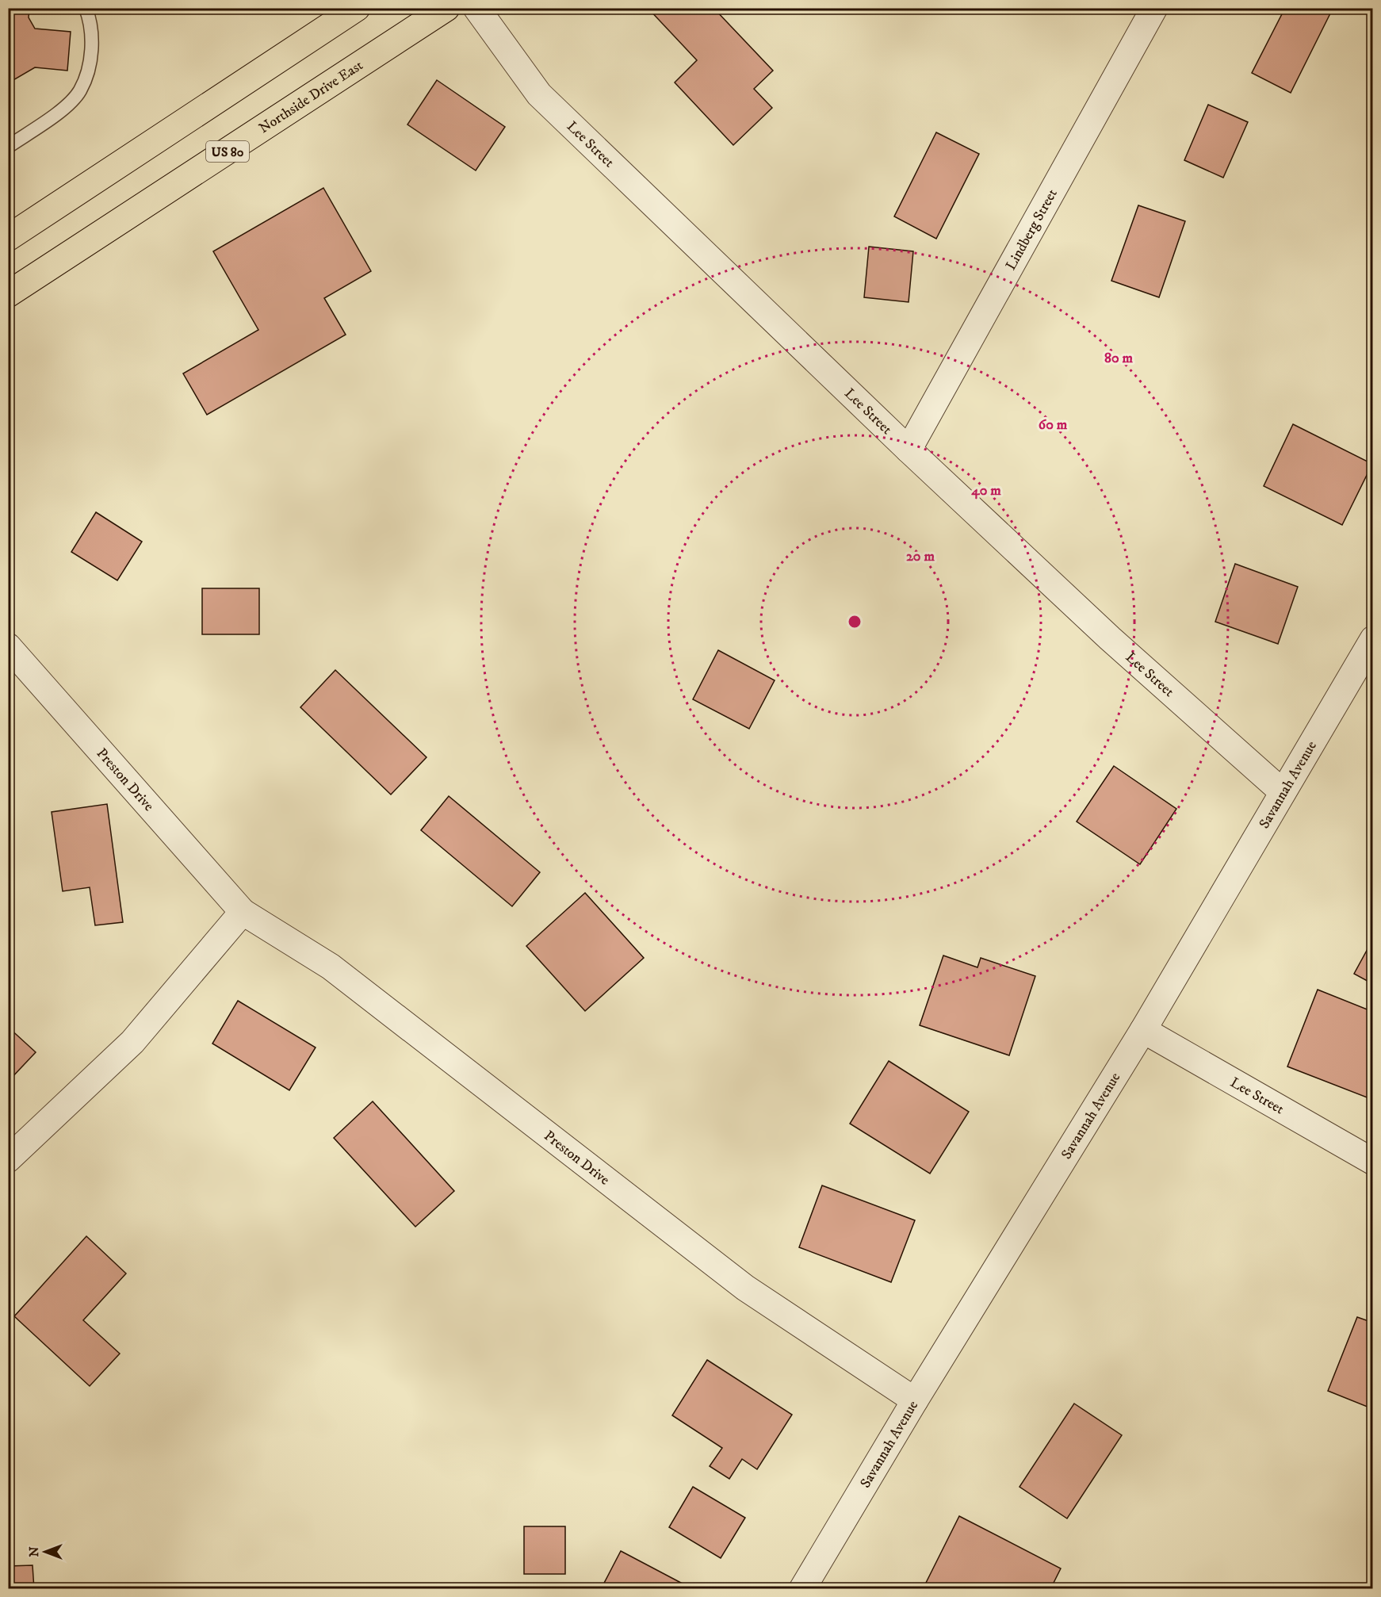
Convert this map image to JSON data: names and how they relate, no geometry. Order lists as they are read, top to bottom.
{
  "streets": {
    "main road": ["Northside Drive East", "US 80"],
    "street": [
      "Lee Street",
      "Lindberg Street",
      "Preston Drive",
      "Savannah Avenue"
    ]
  },
  "crossings": [
    ["Lee Street", "Lindberg Street"],
    ["Lee Street", "Savannah Avenue"],
    ["Preston Drive", "Savannah Avenue"]
  ],
  "north": "left",
  "rings": [
    "80 m",
    "60 m",
    "40 m",
    "20 m"
  ]
}
